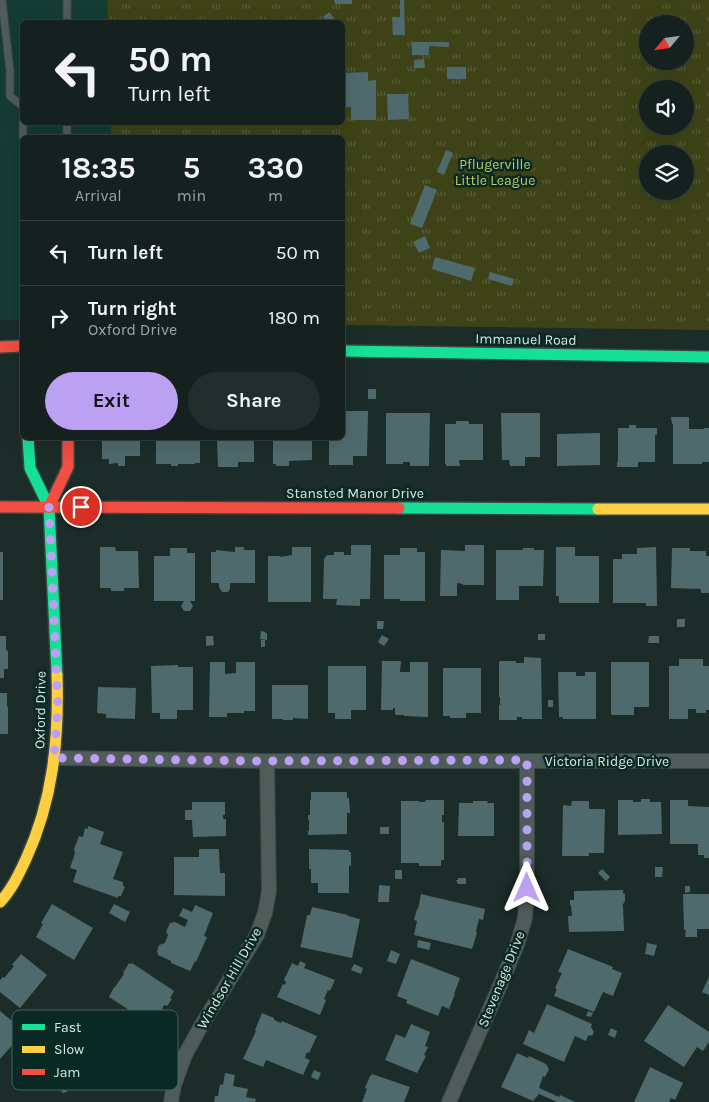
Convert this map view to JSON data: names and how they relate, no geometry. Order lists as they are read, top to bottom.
{
  "streets": {
    "street": [
      "Immanuel Road",
      "Stansted Manor Drive",
      "Oxford Drive",
      "Victoria Ridge Drive",
      "Windsor Hill Drive",
      "Stevenage Drive"
    ]
  },
  "crossings": [
    ["Stansted Manor Drive", "Oxford Drive"],
    ["Oxford Drive", "Victoria Ridge Drive"],
    ["Victoria Ridge Drive", "Windsor Hill Drive"],
    ["Victoria Ridge Drive", "Stevenage Drive"]
  ],
  "parks": ["Pflugerville Little League"],
  "legend": ["Fast", "Slow", "Jam"],
  "north": "bottom left",
  "page": {
    "turn": ["50 m", "Turn left"],
    "eta": [
      "18:35",
      "Arrival",
      "5",
      "min",
      "330",
      "m"
    ],
    "list": [
      {
        "name": "Turn left",
        "value": "50 m"
      },
      {
        "name": "Turn right",
        "note": "Oxford Drive",
        "value": "180 m"
      }
    ],
    "buttons": ["Exit", "Share"]
  }
}
